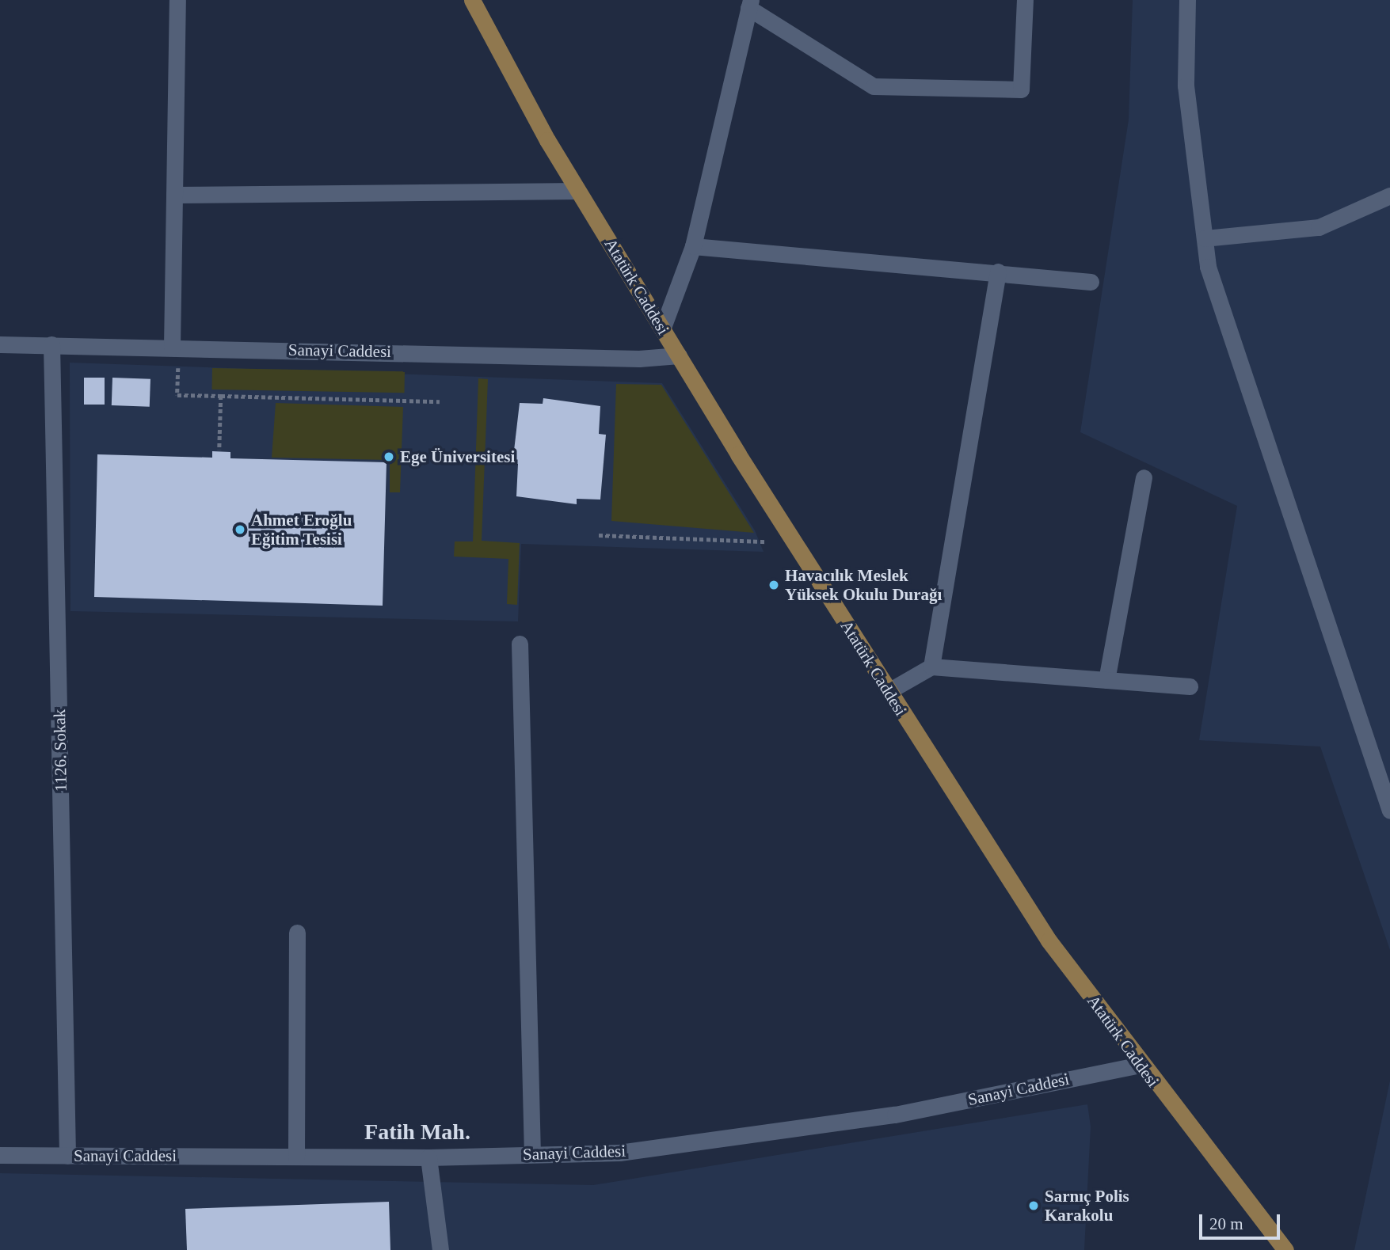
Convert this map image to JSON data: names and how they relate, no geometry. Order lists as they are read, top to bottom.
{
  "streets": {
    "main road": ["Atatürk Caddesi"],
    "street": ["Sanayi Caddesi", "1126. Sokak"]
  },
  "crossings": [
    ["Atatürk Caddesi", "Sanayi Caddesi"],
    ["Sanayi Caddesi", "1126. Sokak"]
  ],
  "districts": ["Fatih Mah."],
  "places": [
    "Ege Üniversitesi",
    "Ahmet Eroğlu Eğitim Tesisi",
    "Havacılık Meslek Yüksek Okulu Durağı",
    "Sarnıç Polis Karakolu"
  ],
  "scale_bar": "20 m"
}
